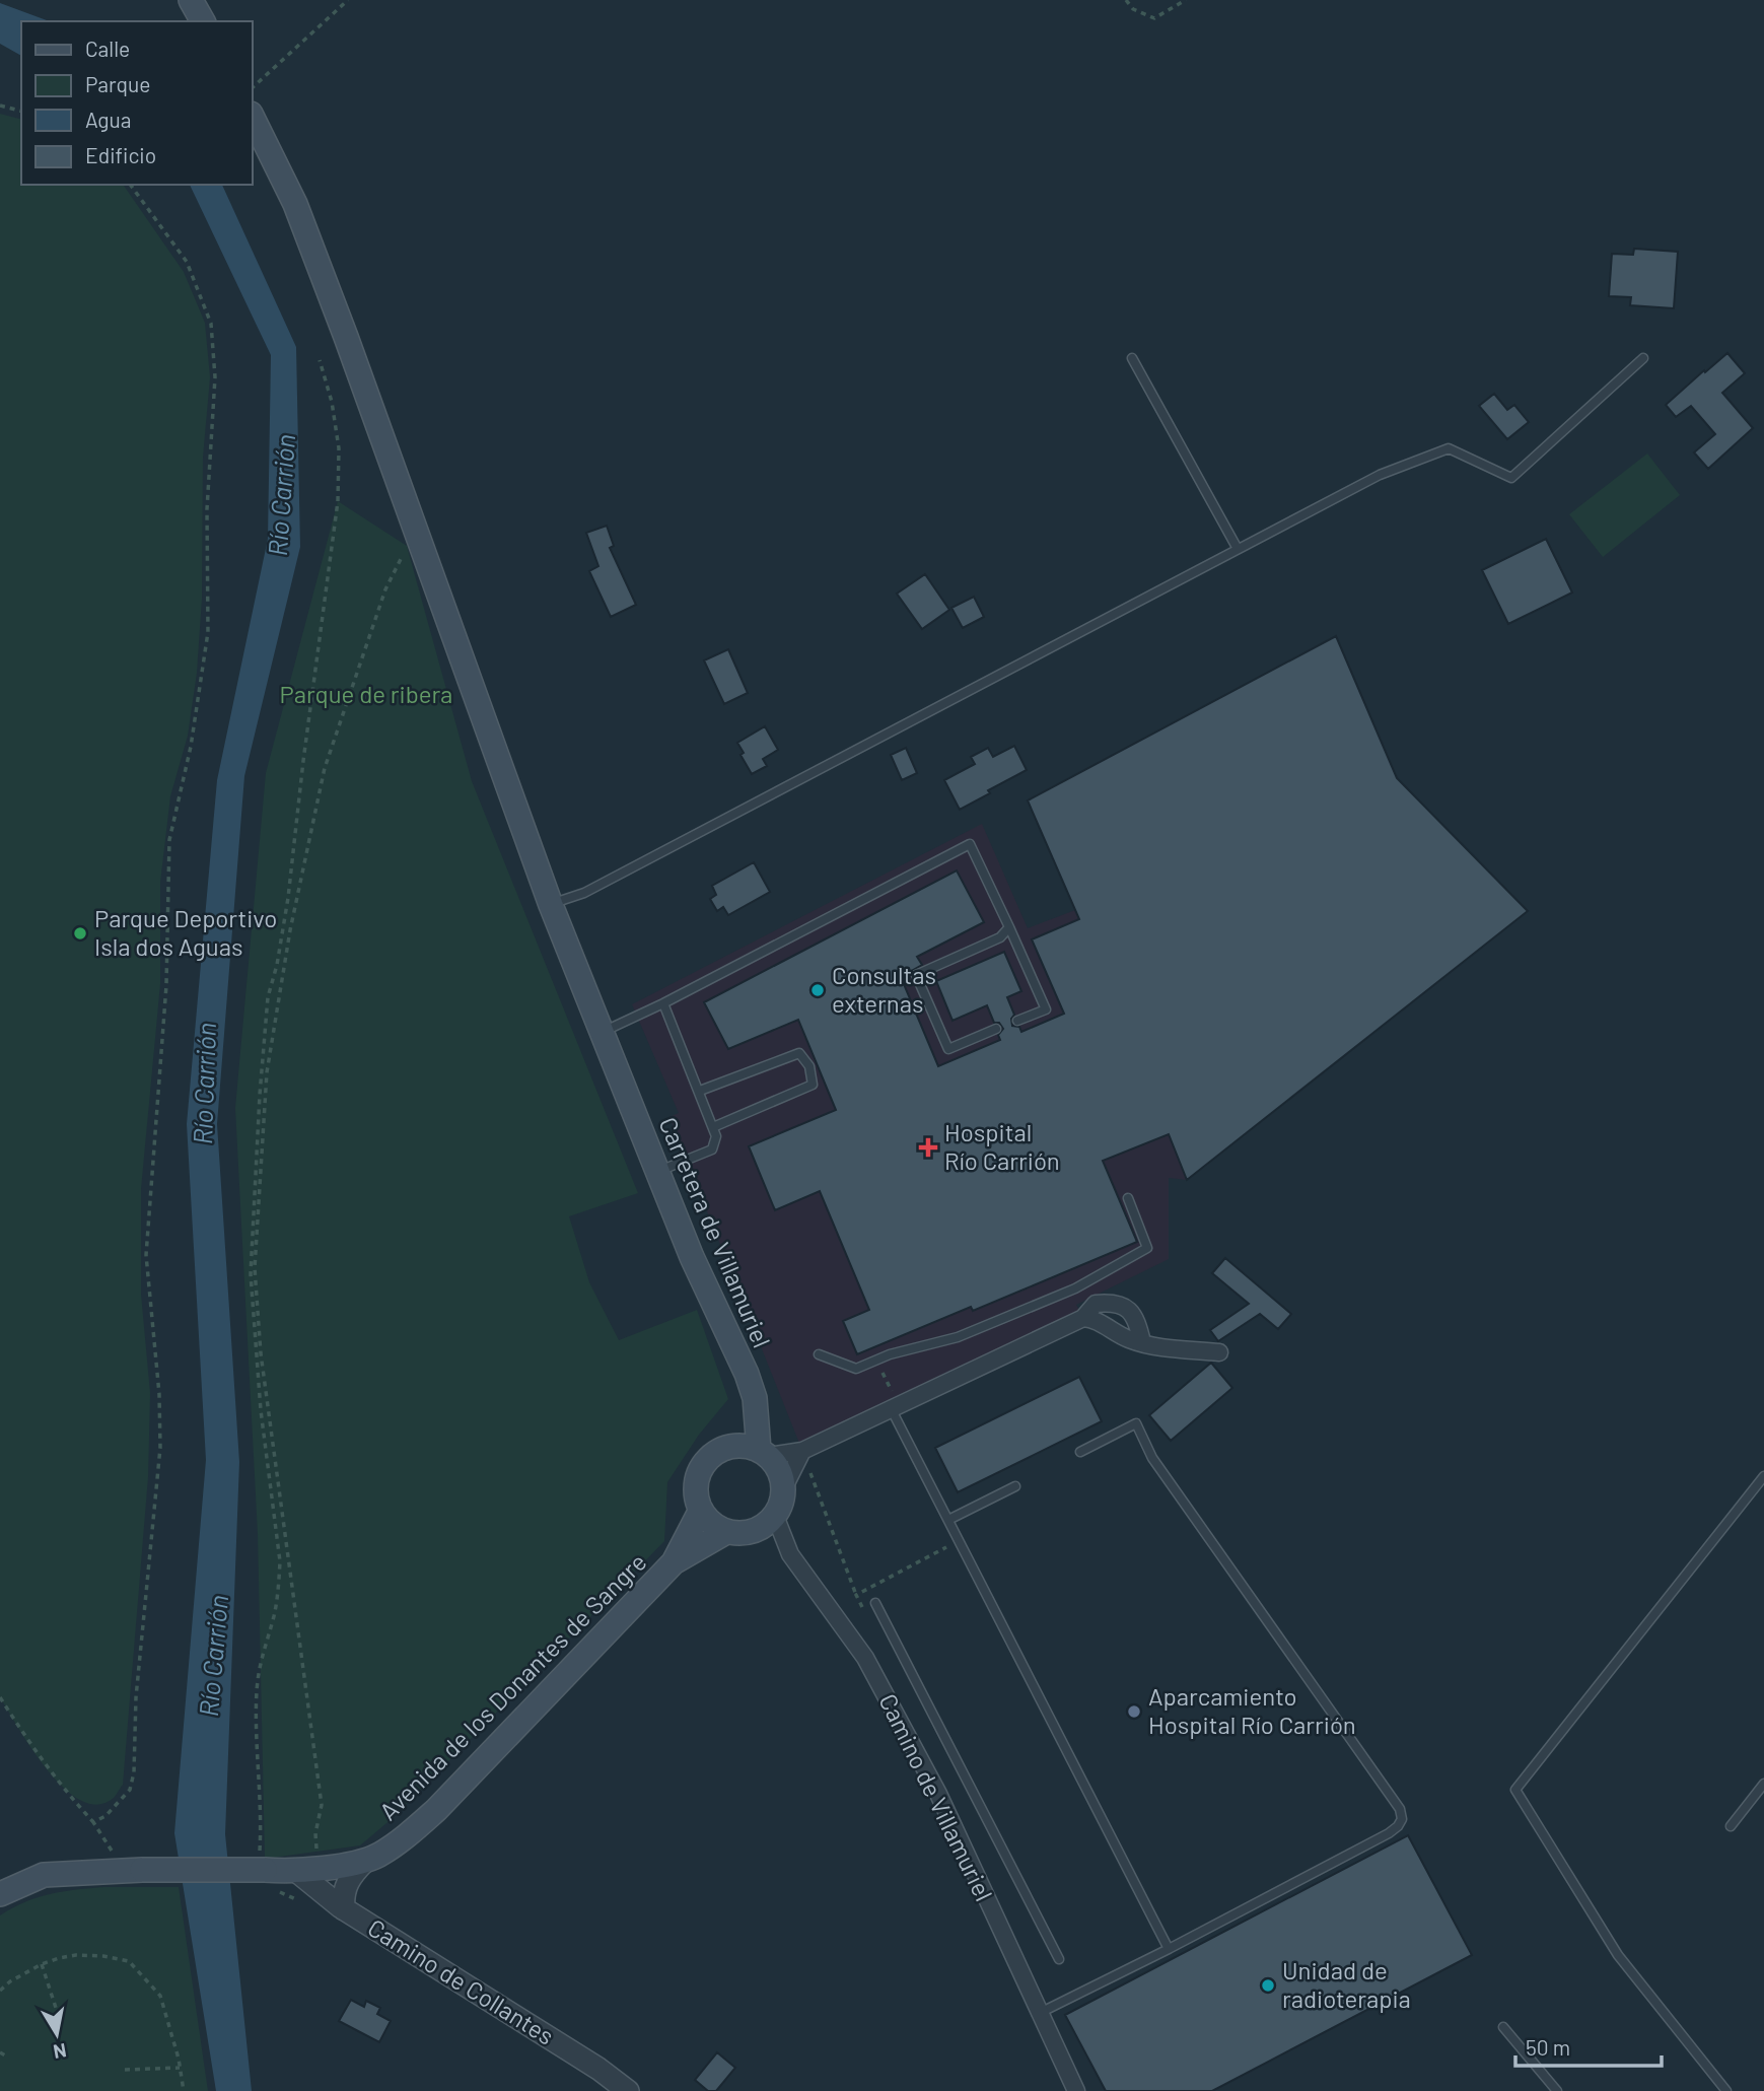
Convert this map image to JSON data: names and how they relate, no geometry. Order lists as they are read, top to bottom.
{
  "streets": {
    "main road": ["Carretera de Villamuriel", "Avenida de los Donantes de Sangre"],
    "street": ["Camino de Villamuriel", "Camino de Collantes"]
  },
  "crossings": [
    ["Carretera de Villamuriel", "Avenida de los Donantes de Sangre"],
    ["Carretera de Villamuriel", "Camino de Villamuriel"],
    ["Avenida de los Donantes de Sangre", "Camino de Villamuriel"],
    ["Avenida de los Donantes de Sangre", "Camino de Collantes"]
  ],
  "water": ["Río Carrión"],
  "parks": ["Parque de ribera"],
  "places": {
    "other": [
      "Parque Deportivo Isla dos Aguas",
      "Consultas externas",
      "Aparcamiento Hospital Río Carrión",
      "Unidad de radioterapia"
    ],
    "health": ["Hospital Río Carrión"]
  },
  "legend": [
    "Calle",
    "Parque",
    "Agua",
    "Edificio"
  ],
  "scale_bar": "50 m",
  "north": "bottom"
}
